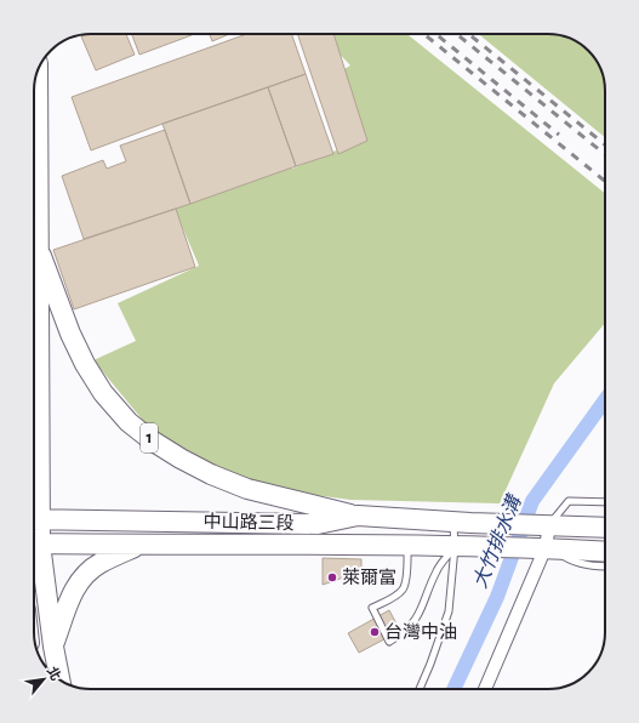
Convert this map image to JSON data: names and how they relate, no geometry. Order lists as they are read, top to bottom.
{
  "streets": {
    "main road": ["1", "中山路三段"]
  },
  "crossings": [
    ["1", "中山路三段"]
  ],
  "water": ["大竹排水溝"],
  "places": ["萊爾富", "台灣中油"],
  "north": "top right"
}
